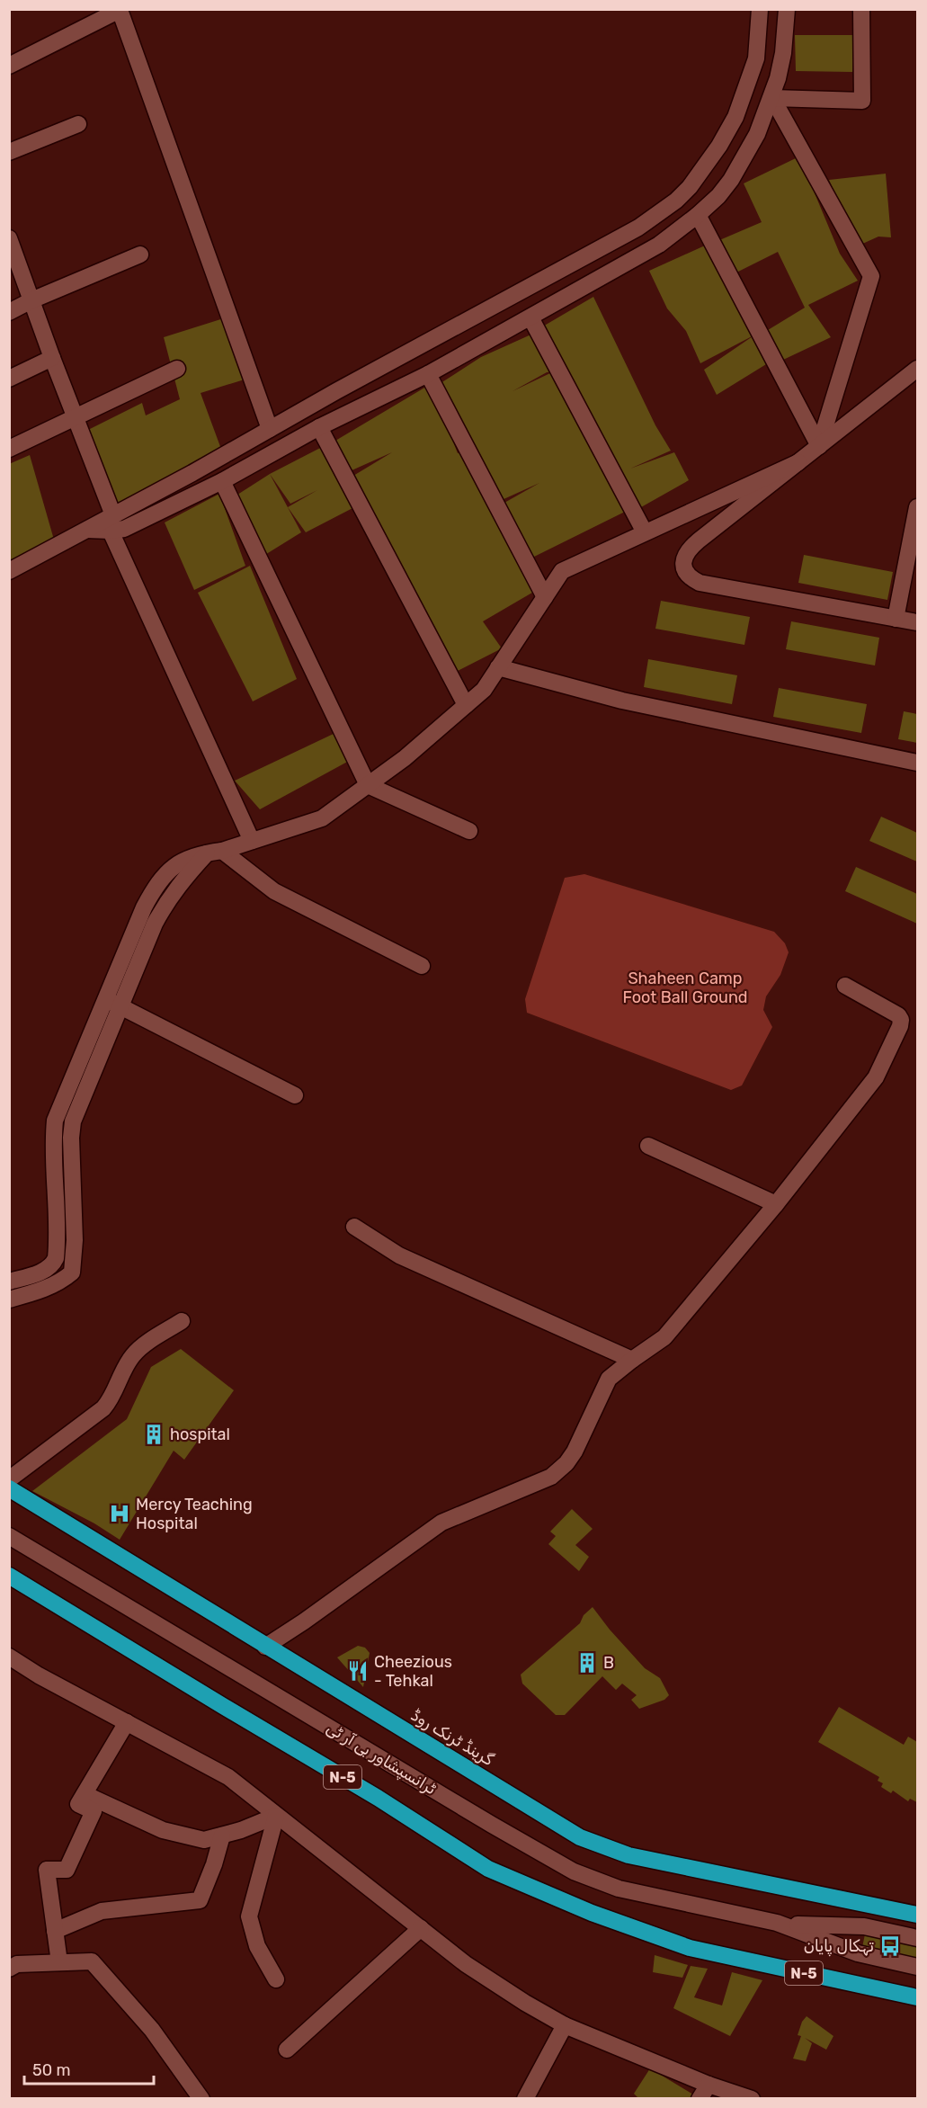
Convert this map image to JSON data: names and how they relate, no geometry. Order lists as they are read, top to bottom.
{
  "streets": {
    "highway": ["گرینڈ ٹرنک روڈ", "N-5"],
    "street": ["ٹرانسپشاور بی آر ٹی"]
  },
  "parks": ["Shaheen Camp Foot Ball Ground"],
  "places": {
    "building": ["hospital", "B"],
    "hospital": ["Mercy Teaching Hospital"],
    "restaurant": ["Cheezious - Tehkal"],
    "bus stop": ["تہکال پایان"]
  },
  "scale_bar": "50 m"
}
